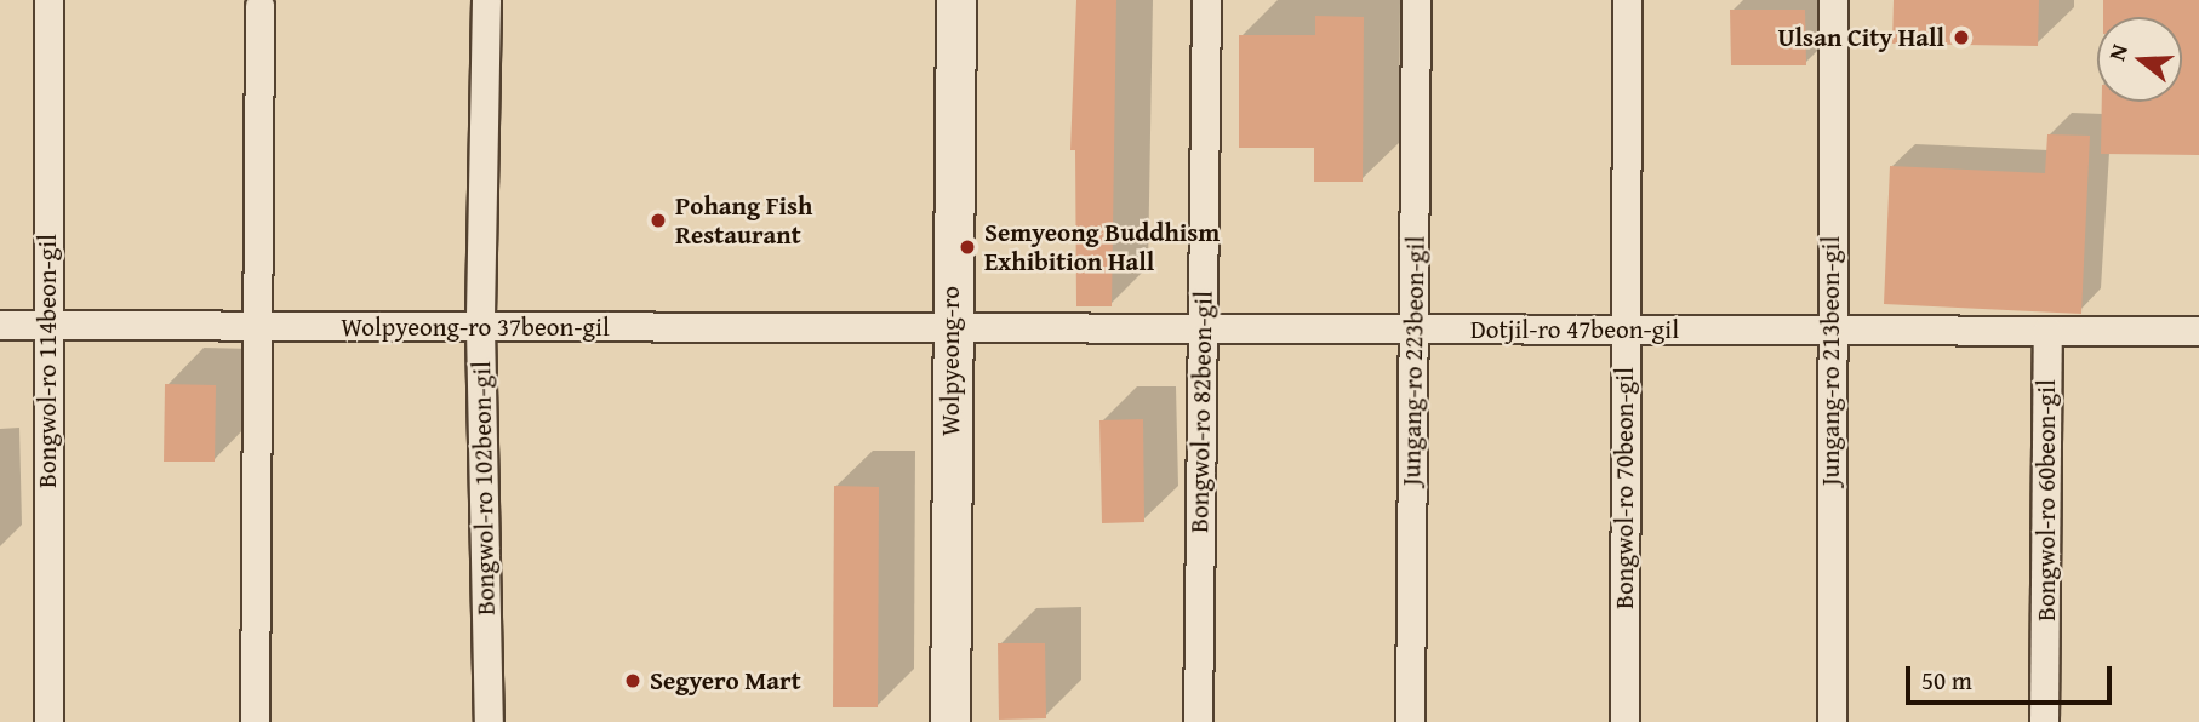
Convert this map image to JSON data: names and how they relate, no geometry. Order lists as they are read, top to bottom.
{
  "streets": {
    "main road": ["Wolpyeong-ro"],
    "street": [
      "Wolpyeong-ro 37beon-gil",
      "Dotjil-ro 47beon-gil",
      "Bongwol-ro 114beon-gil",
      "Jungang-ro 223beon-gil",
      "Jungang-ro 213beon-gil",
      "Bongwol-ro 82beon-gil",
      "Bongwol-ro 102beon-gil",
      "Bongwol-ro 70beon-gil",
      "Bongwol-ro 60beon-gil"
    ]
  },
  "crossings": [
    ["Wolpyeong-ro 37beon-gil", "Dotjil-ro 47beon-gil"],
    ["Wolpyeong-ro 37beon-gil", "Bongwol-ro 114beon-gil"],
    ["Wolpyeong-ro 37beon-gil", "Wolpyeong-ro"],
    ["Wolpyeong-ro 37beon-gil", "Bongwol-ro 102beon-gil"],
    ["Dotjil-ro 47beon-gil", "Wolpyeong-ro"],
    ["Dotjil-ro 47beon-gil", "Jungang-ro 223beon-gil"],
    ["Dotjil-ro 47beon-gil", "Jungang-ro 213beon-gil"],
    ["Dotjil-ro 47beon-gil", "Bongwol-ro 82beon-gil"],
    ["Dotjil-ro 47beon-gil", "Bongwol-ro 70beon-gil"],
    ["Dotjil-ro 47beon-gil", "Bongwol-ro 60beon-gil"]
  ],
  "places": [
    "Ulsan City Hall",
    "Pohang Fish Restaurant",
    "Semyeong Buddhism Exhibition Hall",
    "Segyero Mart"
  ],
  "scale_bar": "50 m",
  "north": "left"
}
